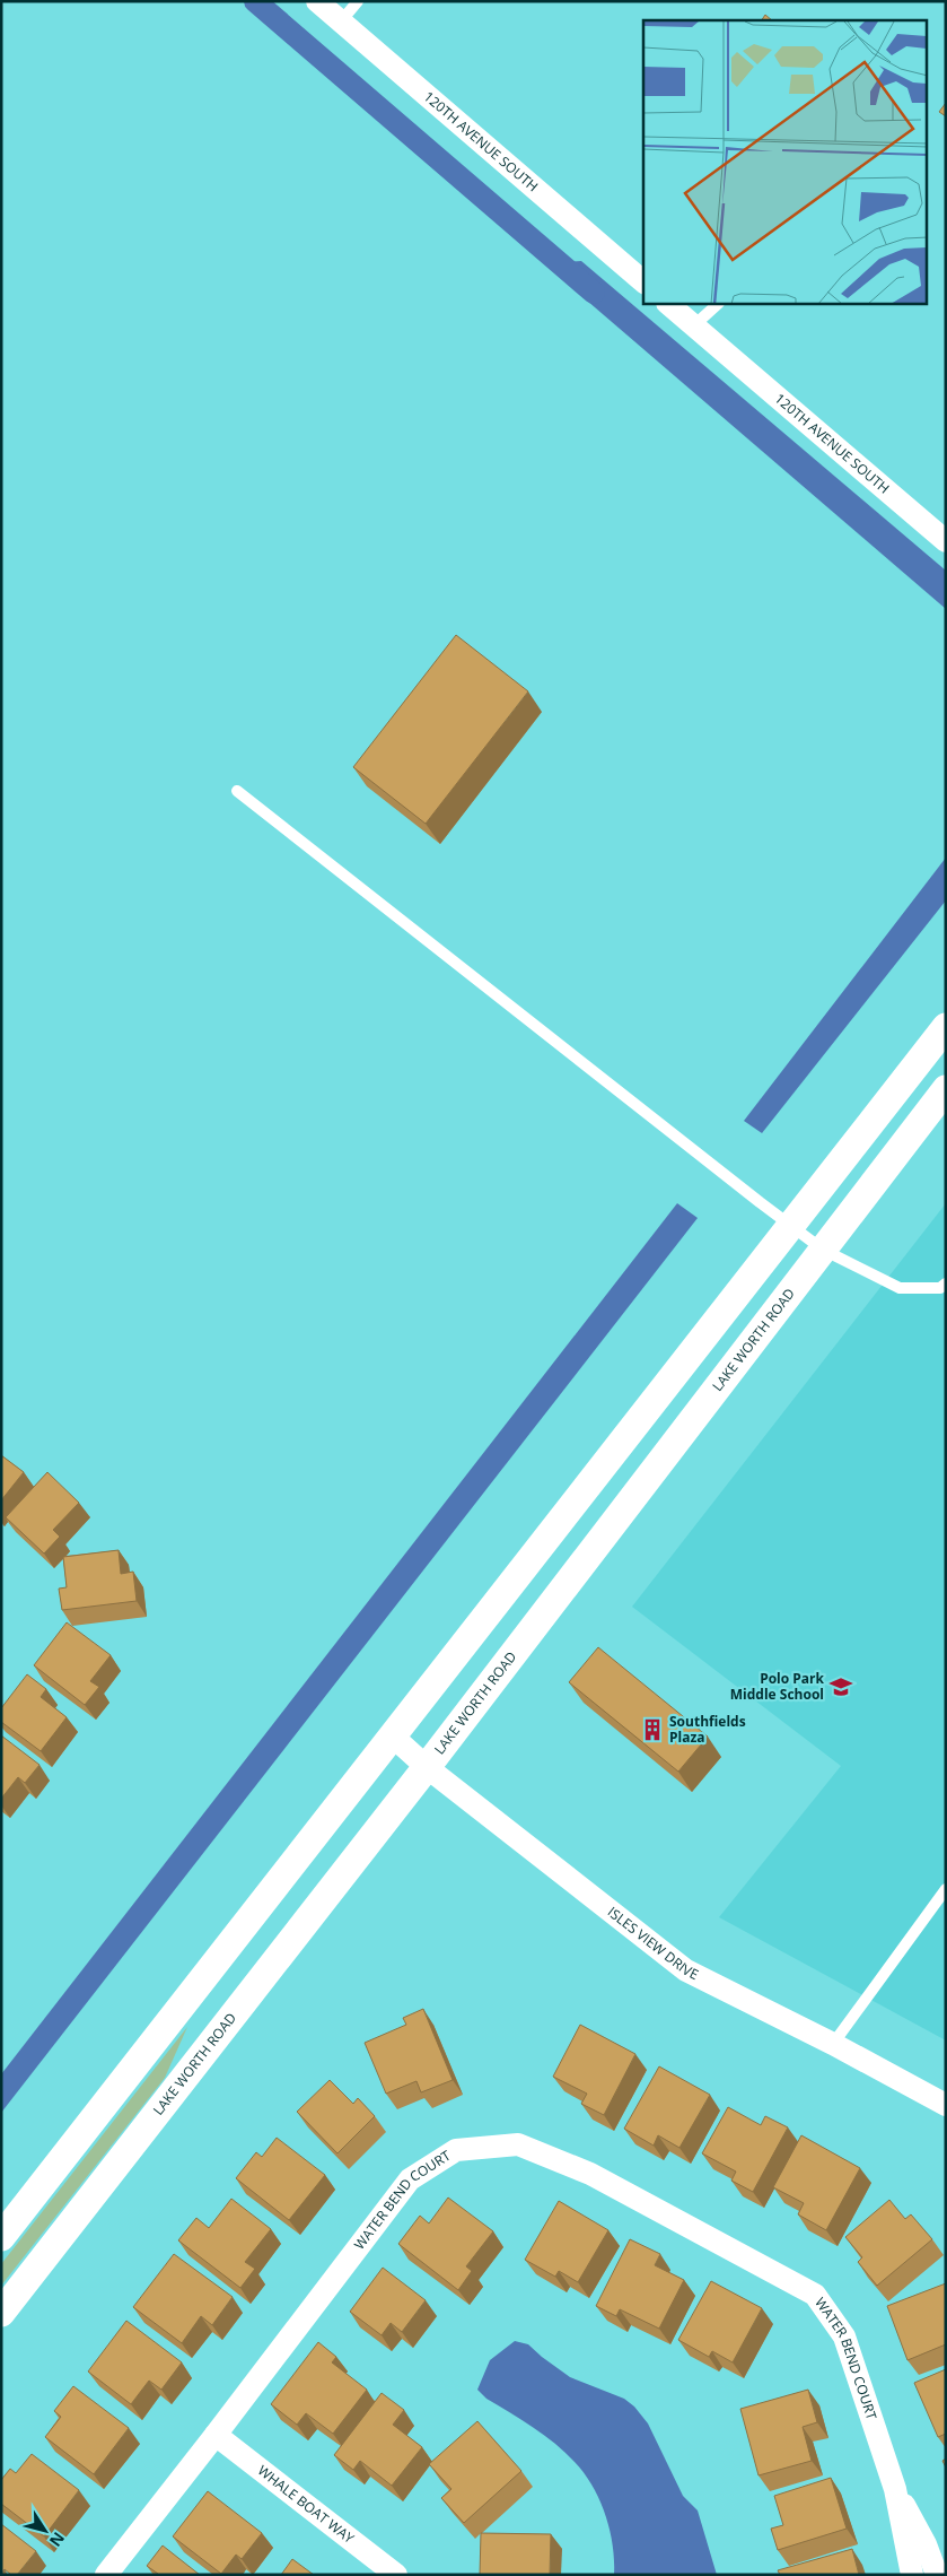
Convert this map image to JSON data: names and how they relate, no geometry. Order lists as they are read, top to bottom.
{
  "streets": {
    "street": [
      "120TH AVENUE SOUTH",
      "LAKE WORTH ROAD",
      "ISLES VIEW DRIVE",
      "WATER BEND COURT",
      "WHALE BOAT WAY"
    ]
  },
  "crossings": [
    ["LAKE WORTH ROAD", "ISLES VIEW DRIVE"],
    ["WATER BEND COURT", "WHALE BOAT WAY"]
  ],
  "places": {
    "school or university": ["Polo Park Middle School"],
    "building": ["Southfields Plaza"]
  },
  "north": "bottom right"
}
